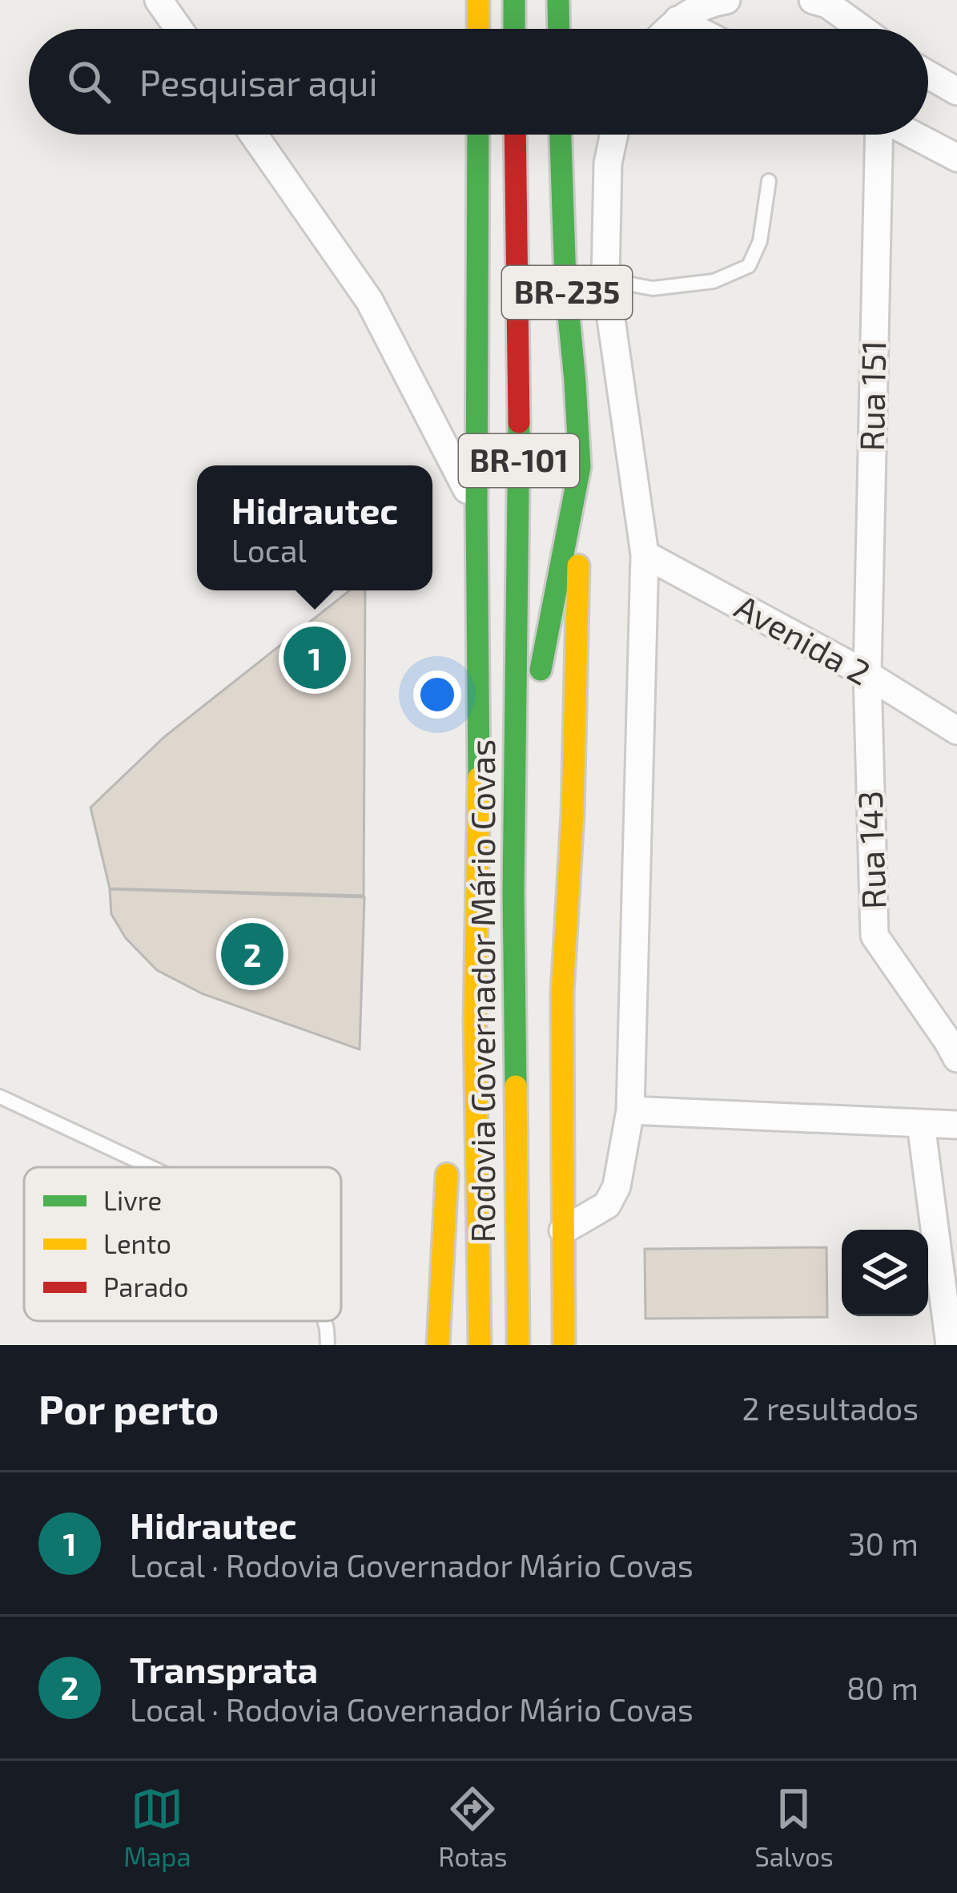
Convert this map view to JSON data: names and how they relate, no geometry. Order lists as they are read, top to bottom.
{
  "streets": {
    "main road": ["BR-235", "BR-101", "Rodovia Governador Mário Covas"],
    "street": ["Rua 151", "Avenida 2", "Rua 143"]
  },
  "crossings": [
    ["Rua 151", "Avenida 2"],
    ["Rua 151", "Rua 143"],
    ["Avenida 2", "Rua 143"]
  ],
  "legend": ["Livre", "Lento", "Parado"],
  "page": {
    "search": "Pesquisar aqui",
    "popup": ["Hidrautec", "Local"],
    "pins": ["1", "2"],
    "heading": ["Por perto", "2 resultados"],
    "list": [
      {
        "mark": "1",
        "name": "Hidrautec",
        "note": "Local · Rodovia Governador Mário Covas",
        "value": "30 m"
      },
      {
        "mark": "2",
        "name": "Transprata",
        "note": "Local · Rodovia Governador Mário Covas",
        "value": "80 m"
      }
    ],
    "nav": ["Mapa", "Rotas", "Salvos"]
  }
}
